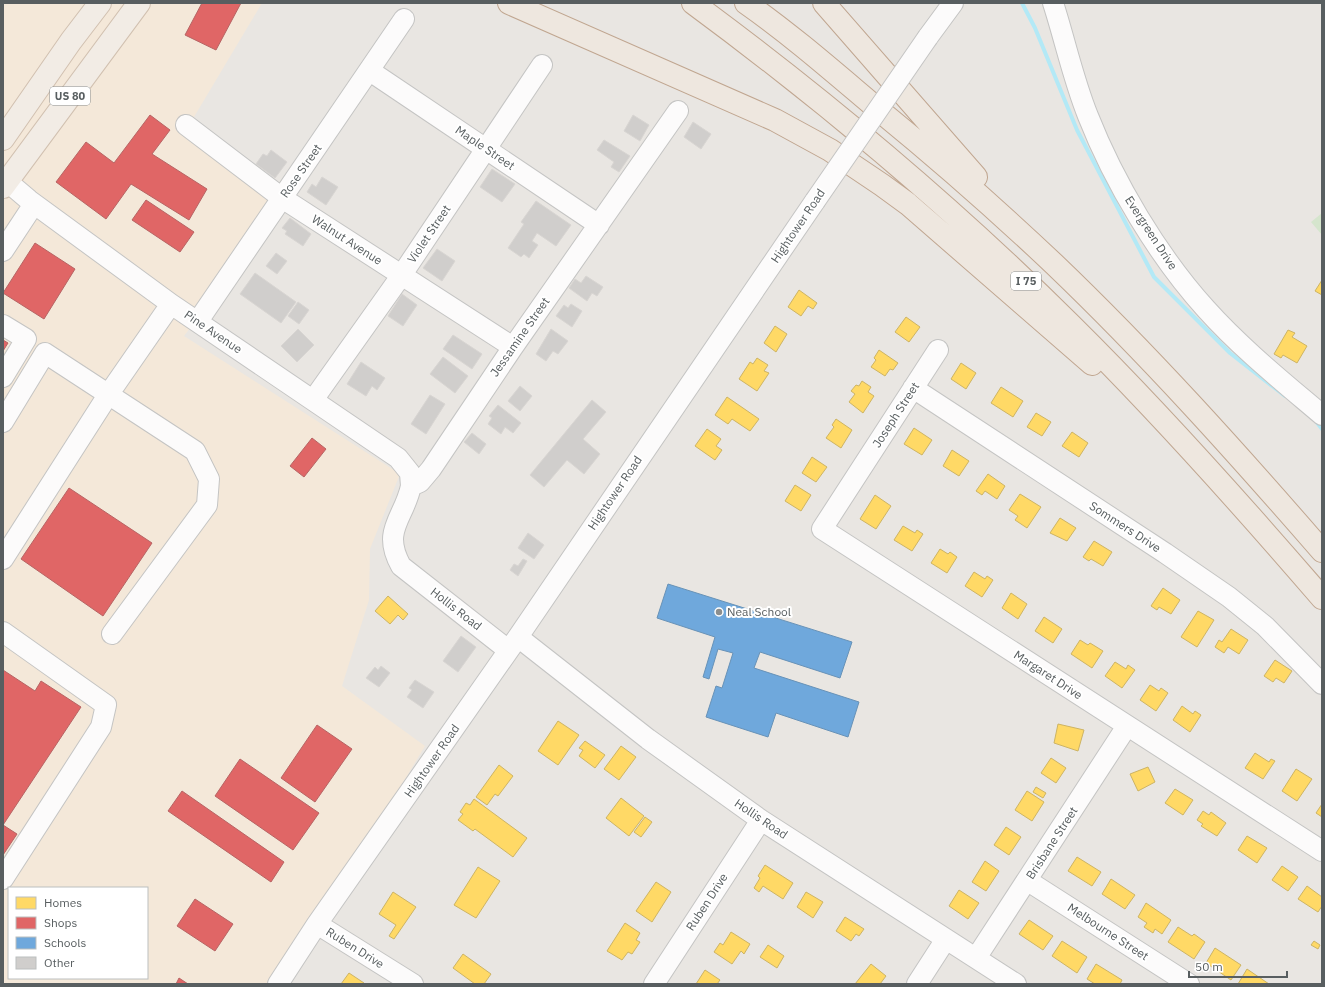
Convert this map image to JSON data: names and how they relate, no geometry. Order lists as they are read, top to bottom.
{
  "streets": {
    "highway": ["I 75"],
    "main road": ["US 80"],
    "street": [
      "Maple Street",
      "Rose Street",
      "Hightower Road",
      "Evergreen Drive",
      "Violet Street",
      "Walnut Avenue",
      "Pine Avenue",
      "Jessamine Street",
      "Joseph Street",
      "Sommers Drive",
      "Hollis Road",
      "Margaret Drive",
      "Brisbane Street",
      "Ruben Drive",
      "Melbourne Street"
    ]
  },
  "crossings": [
    ["US 80", "Pine Avenue"],
    ["Maple Street", "Rose Street"],
    ["Maple Street", "Violet Street"],
    ["Maple Street", "Jessamine Street"],
    ["Rose Street", "Walnut Avenue"],
    ["Rose Street", "Pine Avenue"],
    ["Hightower Road", "Hollis Road"],
    ["Hightower Road", "Ruben Drive"],
    ["Violet Street", "Walnut Avenue"],
    ["Violet Street", "Pine Avenue"],
    ["Walnut Avenue", "Jessamine Street"],
    ["Pine Avenue", "Jessamine Street"],
    ["Pine Avenue", "Hollis Road"],
    ["Jessamine Street", "Hollis Road"],
    ["Joseph Street", "Sommers Drive"],
    ["Joseph Street", "Margaret Drive"],
    ["Hollis Road", "Brisbane Street"],
    ["Hollis Road", "Ruben Drive"],
    ["Margaret Drive", "Brisbane Street"],
    ["Brisbane Street", "Melbourne Street"]
  ],
  "places": ["Neal School"],
  "legend": [
    "Homes",
    "Shops",
    "Schools",
    "Other"
  ],
  "scale_bar": "50 m"
}
